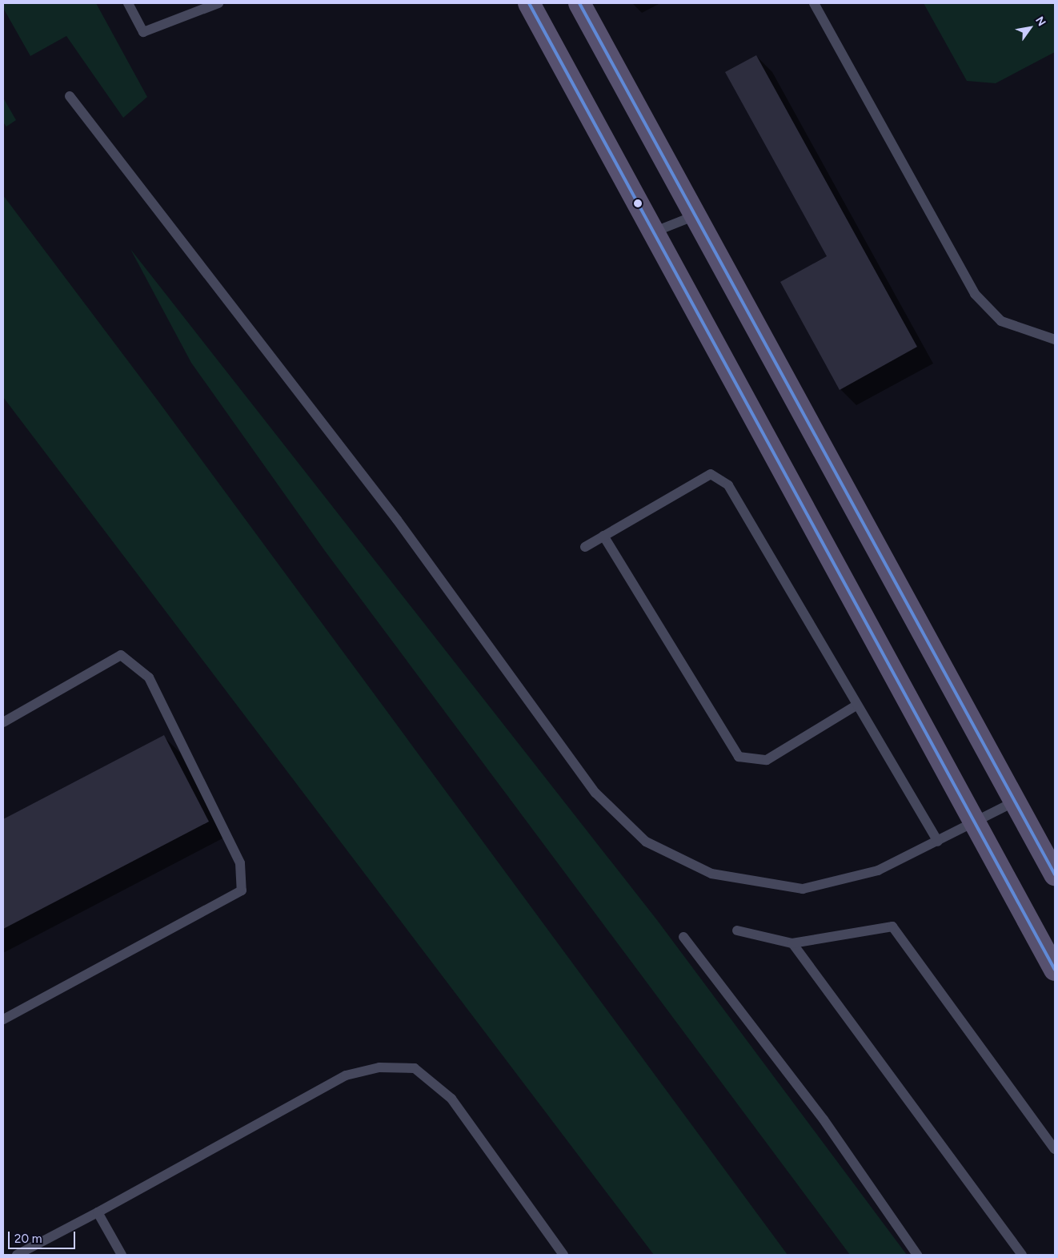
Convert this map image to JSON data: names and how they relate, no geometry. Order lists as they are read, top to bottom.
{
  "scale_bar": "20 m",
  "north": "top right"
}
